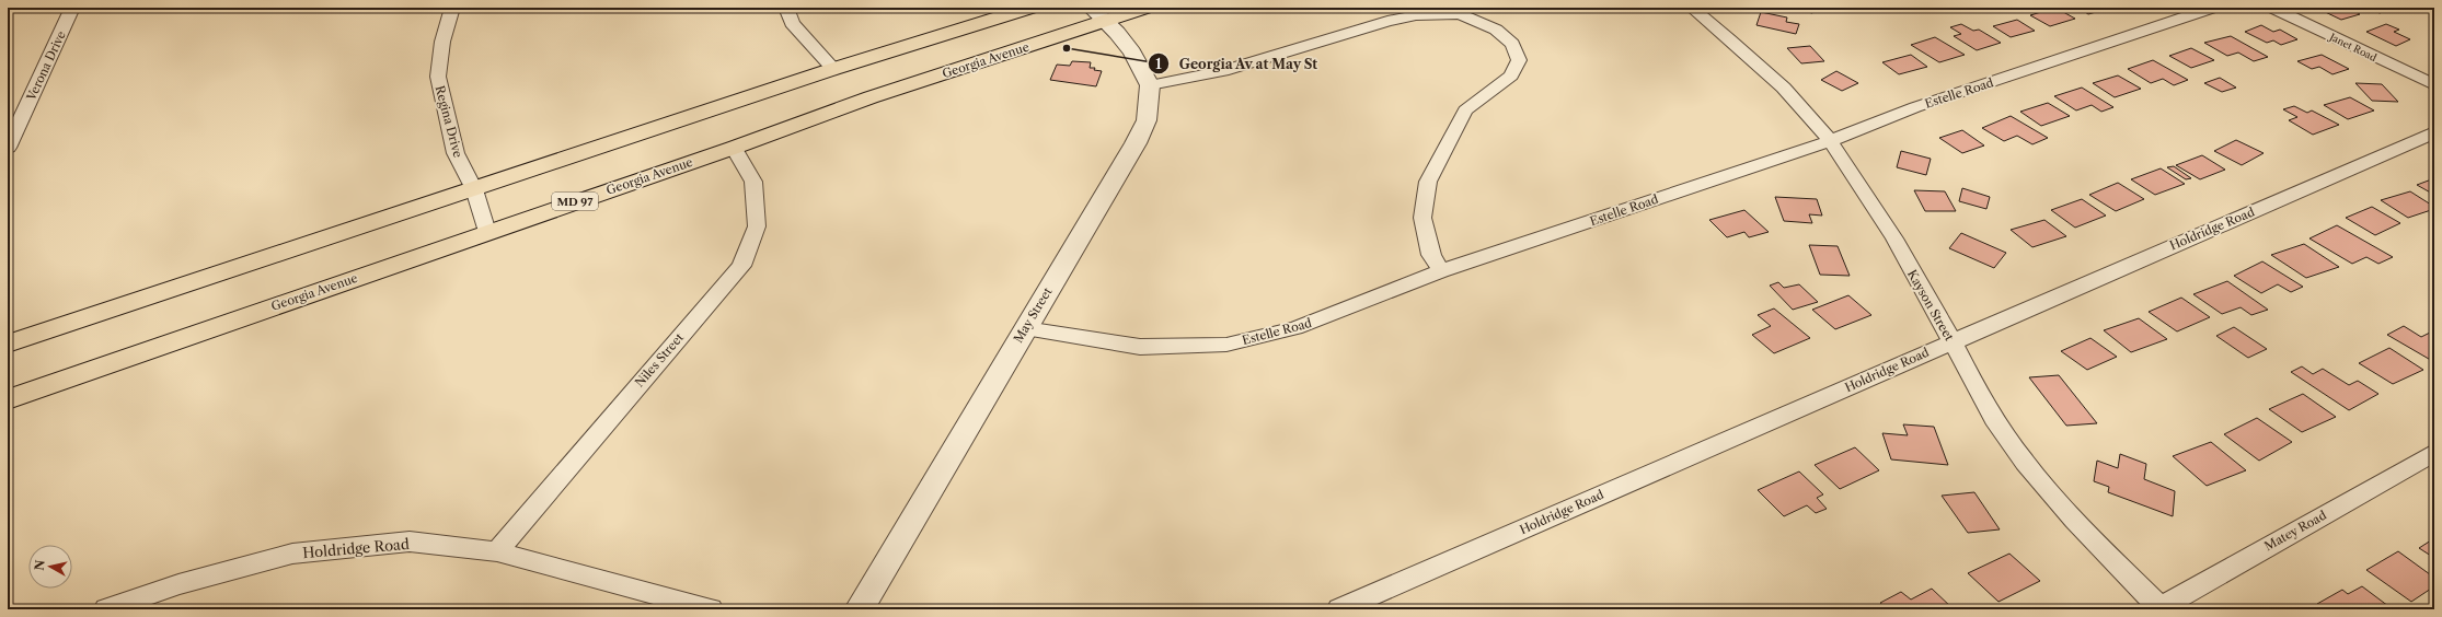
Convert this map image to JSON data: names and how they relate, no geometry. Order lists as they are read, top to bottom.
{
  "streets": {
    "main road": ["Georgia Avenue", "MD 97"],
    "street": [
      "Janet Road",
      "Verona Drive",
      "Estelle Road",
      "Regina Drive",
      "Holdridge Road",
      "Kayson Street",
      "May Street",
      "Niles Street",
      "Matey Road"
    ]
  },
  "crossings": [
    ["Georgia Avenue", "Regina Drive"],
    ["Georgia Avenue", "Niles Street"],
    ["Estelle Road", "Kayson Street"],
    ["Estelle Road", "May Street"],
    ["Holdridge Road", "Kayson Street"],
    ["Holdridge Road", "Niles Street"],
    ["Kayson Street", "Matey Road"]
  ],
  "places": ["Georgia Av at May St"],
  "north": "left"
}
